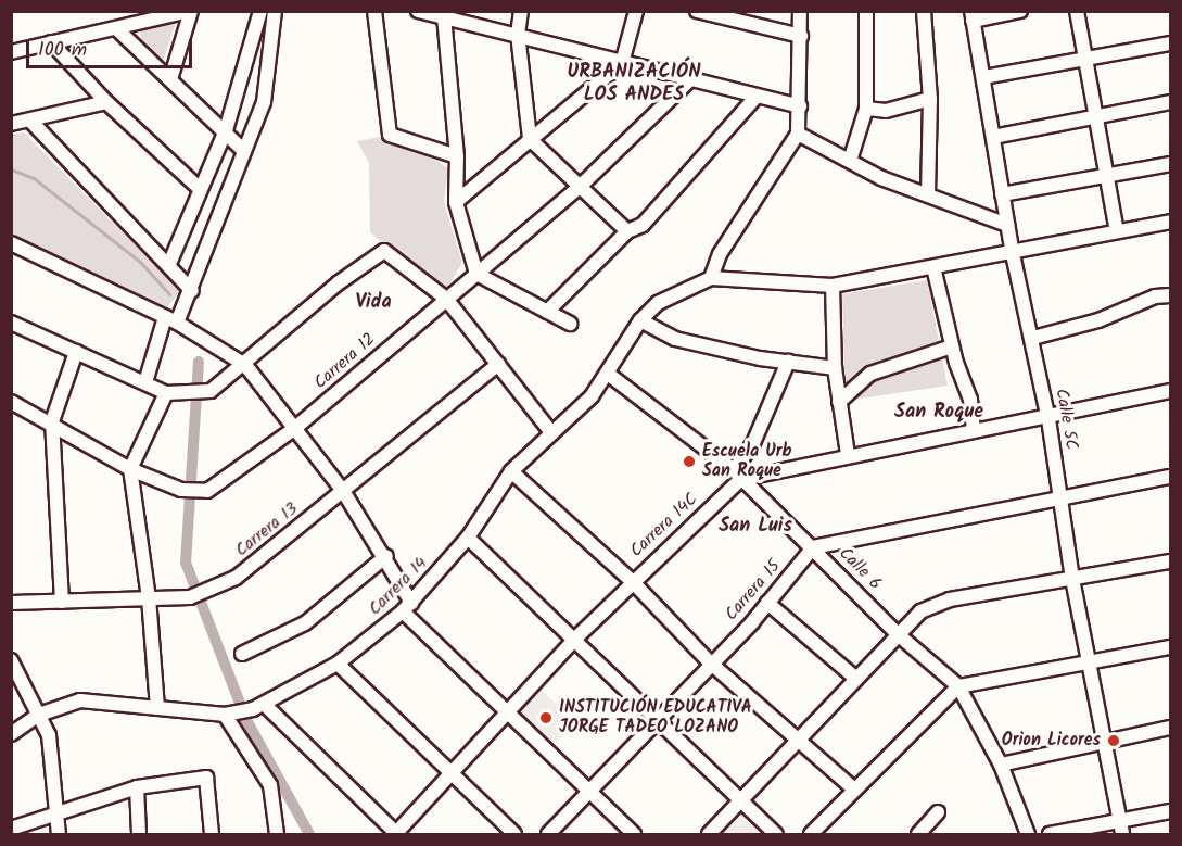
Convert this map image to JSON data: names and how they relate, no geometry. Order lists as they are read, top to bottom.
{
  "streets": {
    "street": [
      "Carrera 12",
      "Calle 5C",
      "Carrera 14C",
      "Carrera 13",
      "Calle 6",
      "Carrera 14",
      "Carrera 15"
    ]
  },
  "crossings": [
    ["Calle 5C", "Carrera 14"],
    ["Carrera 14C", "Calle 6"],
    ["Calle 6", "Carrera 14"],
    ["Calle 6", "Carrera 15"]
  ],
  "districts": [
    "URBANIZACIÓN LOS ANDES",
    "Vida",
    "San Roque",
    "San Luis"
  ],
  "places": ["Escuela Urb San Roque", "INSTITUCIÓN EDUCATIVA JORGE TADEO LOZANO", "Orion Licores"],
  "scale_bar": "100 m"
}
